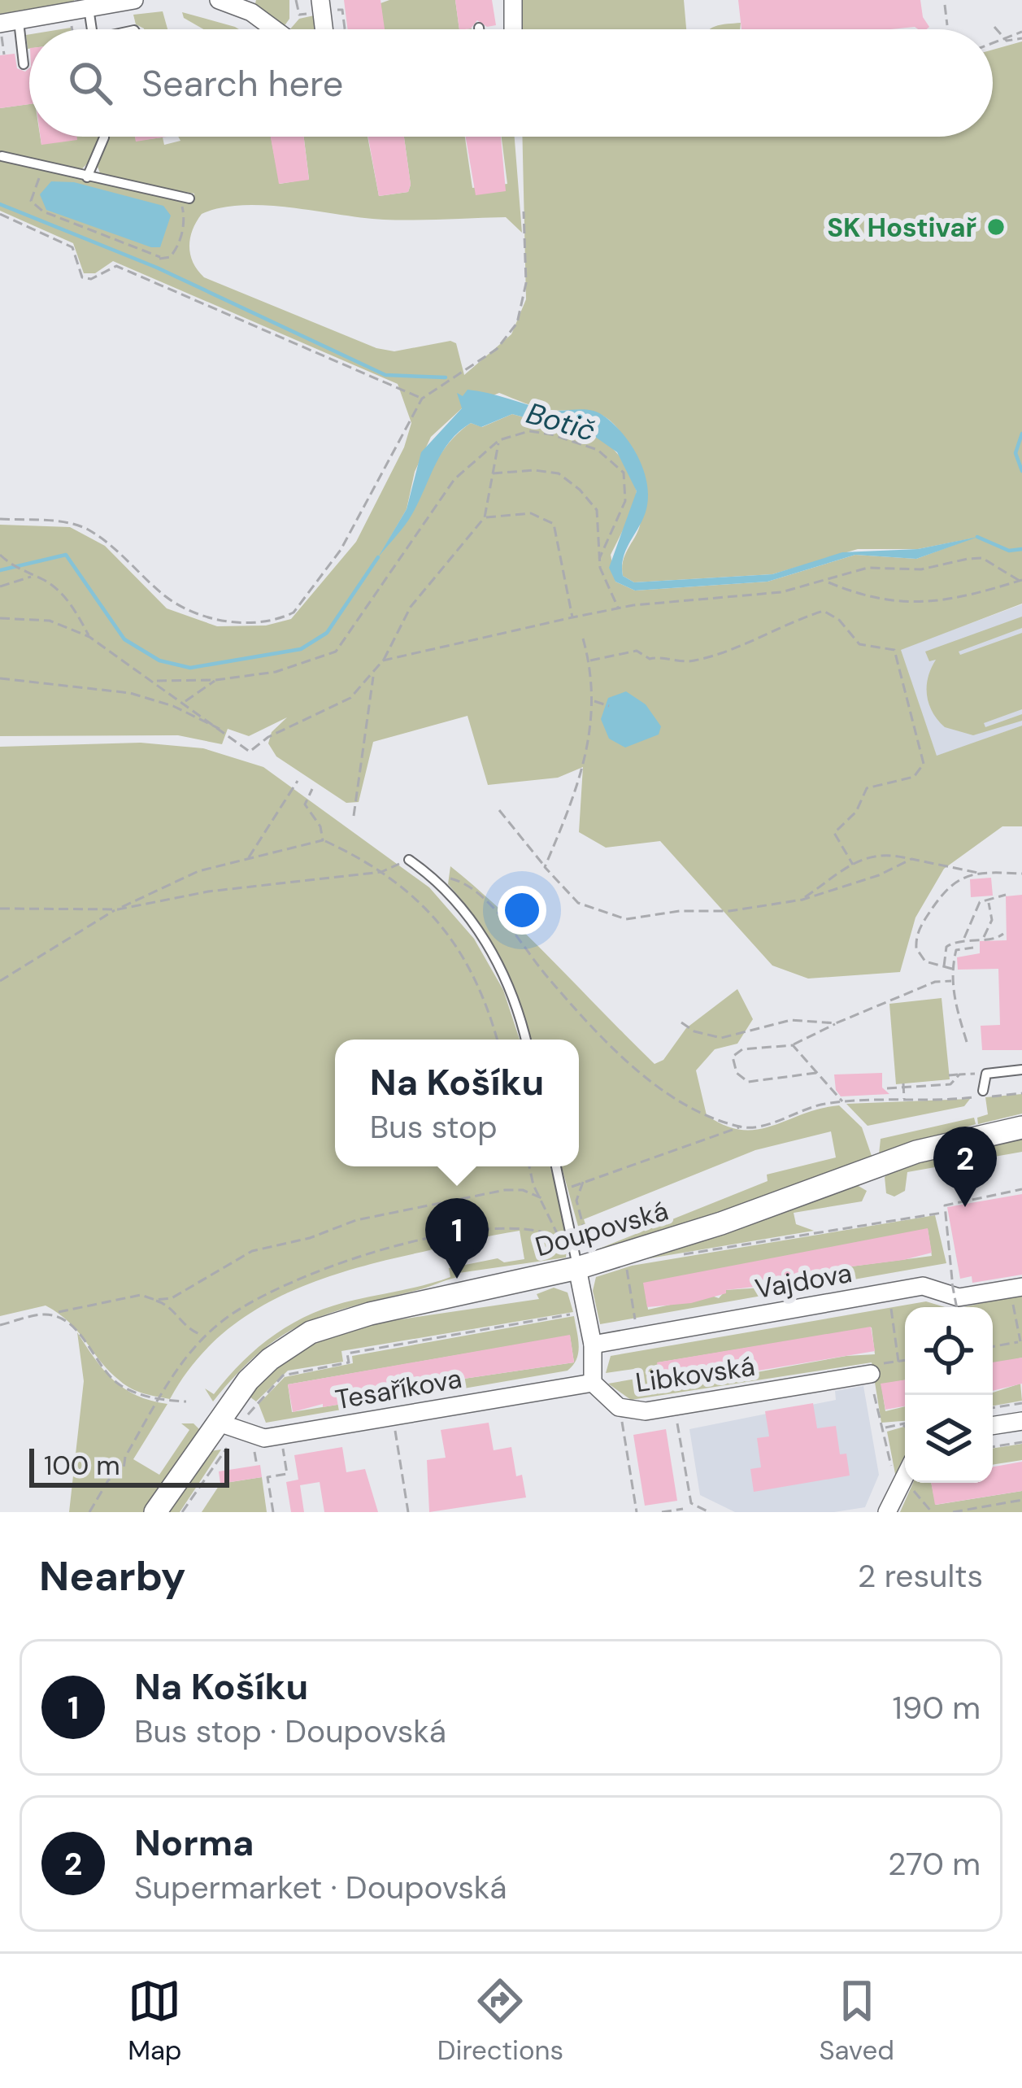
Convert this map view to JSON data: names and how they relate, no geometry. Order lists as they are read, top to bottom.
{
  "streets": {
    "street": [
      "Doupovská",
      "Vajdova",
      "Libkovská",
      "Tesaříkova"
    ]
  },
  "crossings": [
    ["Doupovská", "Tesaříkova"],
    ["Libkovská", "Tesaříkova"]
  ],
  "water": ["Botič"],
  "places": ["SK Hostivař"],
  "scale_bar": "100 m",
  "page": {
    "search": "Search here",
    "popup": ["Na Košíku", "Bus stop"],
    "pins": ["2", "1"],
    "scale": "100 m",
    "heading": ["Nearby", "2 results"],
    "list": [
      {
        "mark": "1",
        "name": "Na Košíku",
        "note": "Bus stop · Doupovská",
        "value": "190 m"
      },
      {
        "mark": "2",
        "name": "Norma",
        "note": "Supermarket · Doupovská",
        "value": "270 m"
      }
    ],
    "nav": ["Map", "Directions", "Saved"]
  }
}
